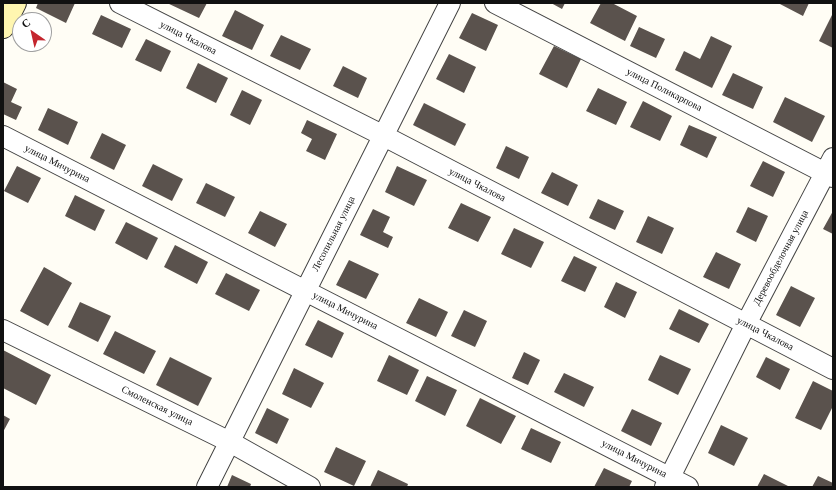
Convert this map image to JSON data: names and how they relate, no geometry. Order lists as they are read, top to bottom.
{
  "streets": {
    "street": [
      "улица Чкалова",
      "улица Поликарпова",
      "улица Мичурина",
      "Лесопильная улица",
      "Деревообделочная улица",
      "Смоленская улица"
    ]
  },
  "crossings": [
    ["улица Чкалова", "Лесопильная улица"],
    ["улица Чкалова", "Деревообделочная улица"],
    ["улица Поликарпова", "Деревообделочная улица"],
    ["улица Мичурина", "Лесопильная улица"],
    ["улица Мичурина", "Деревообделочная улица"],
    ["Лесопильная улица", "Смоленская улица"]
  ],
  "north": "top left"
}
